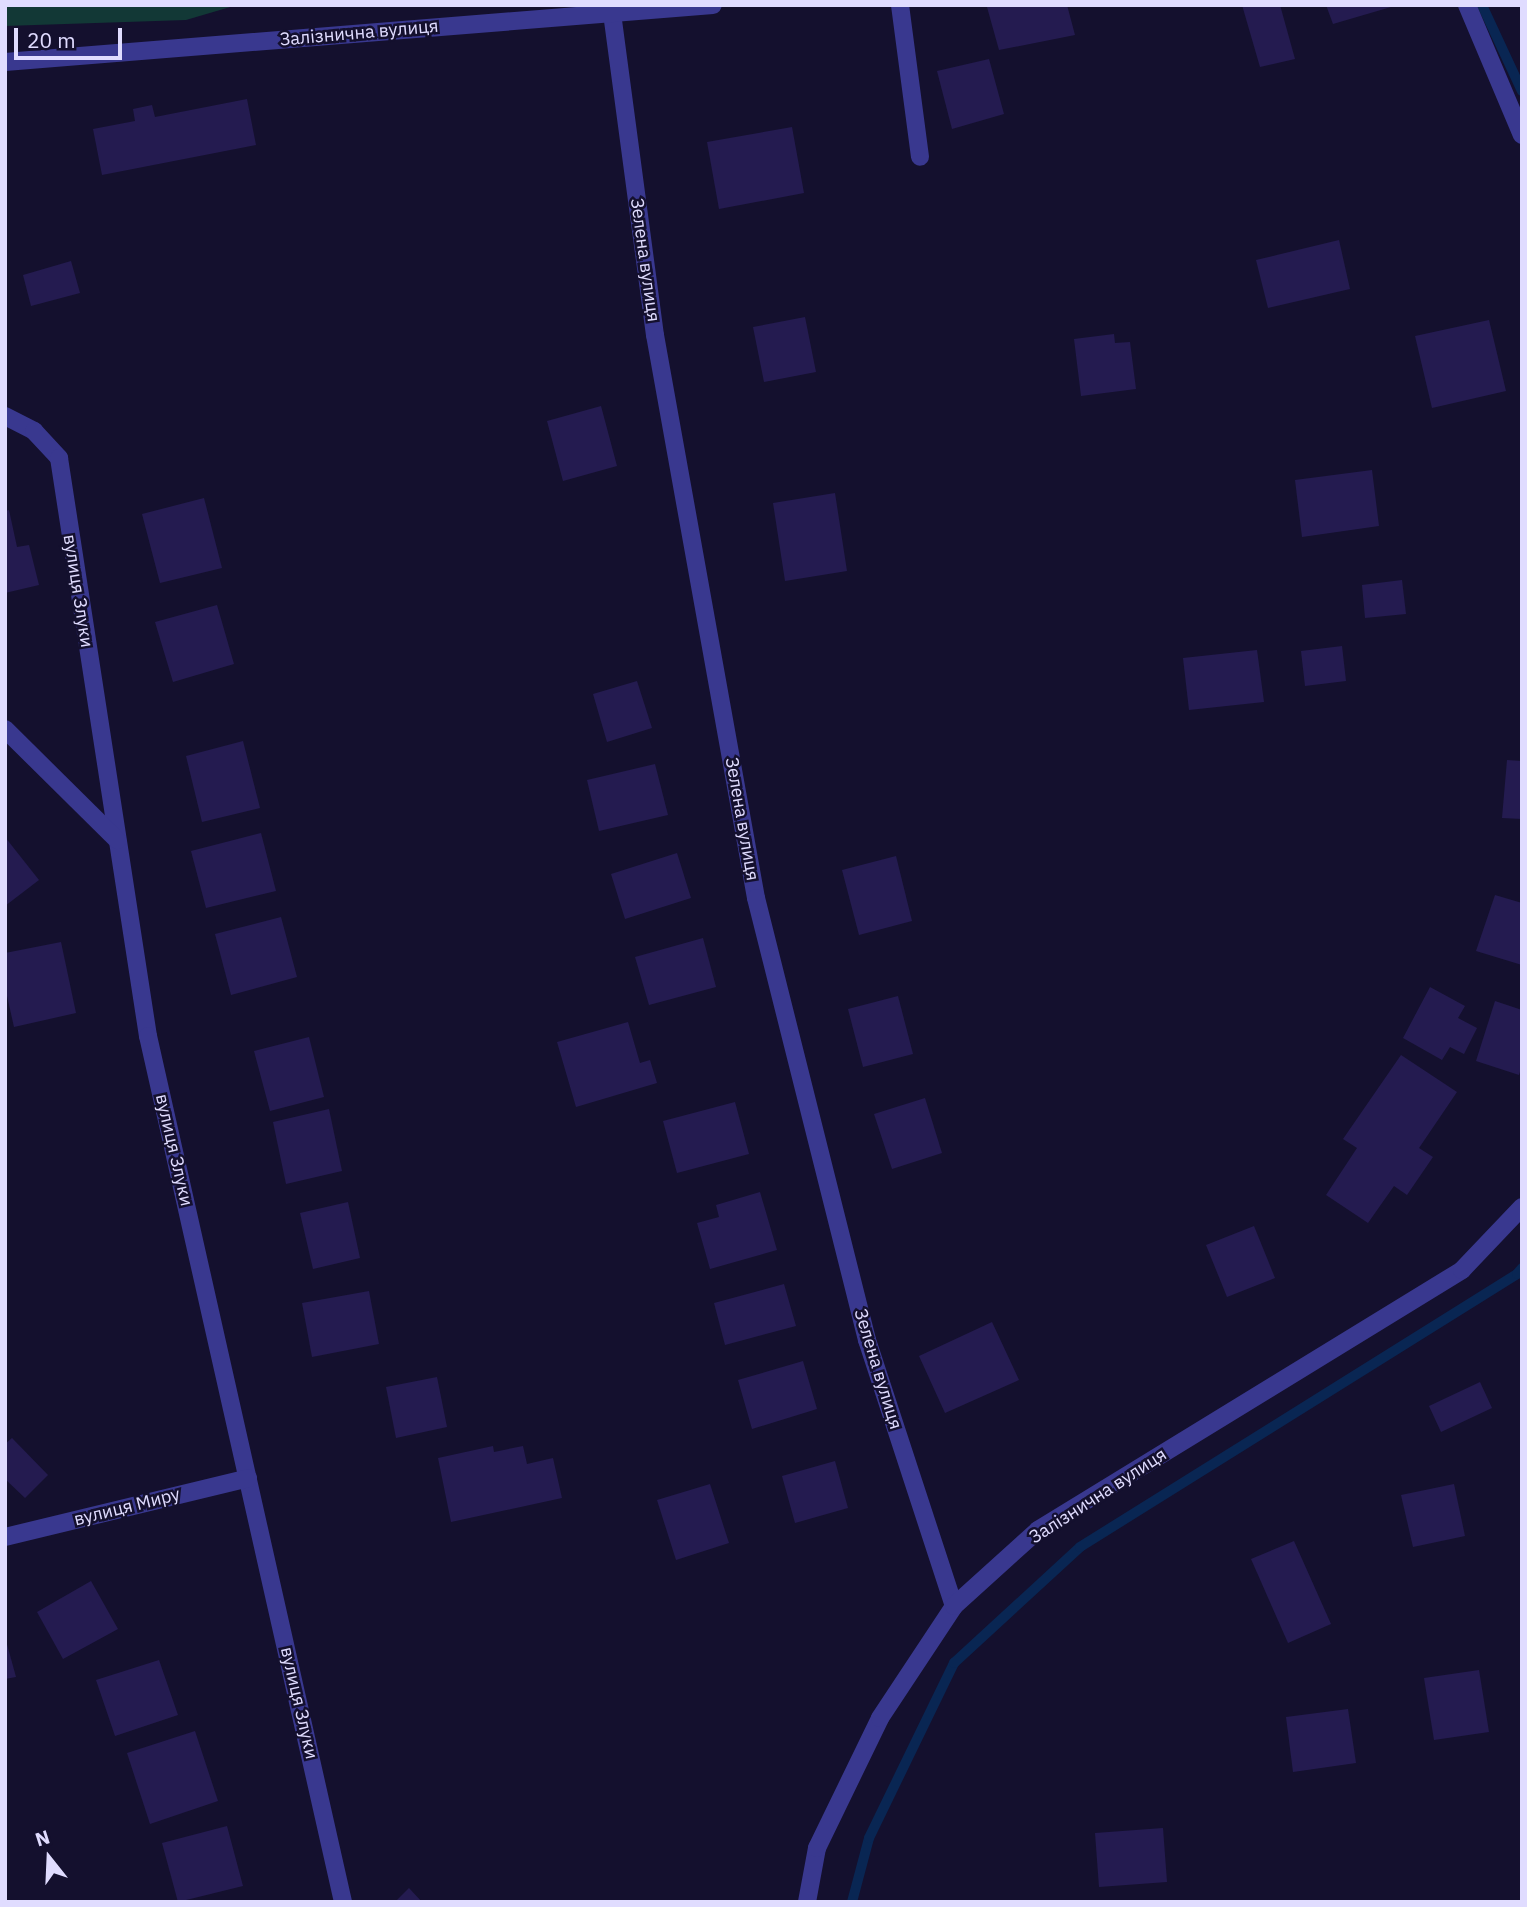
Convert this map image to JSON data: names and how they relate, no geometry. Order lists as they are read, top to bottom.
{
  "streets": {
    "street": [
      "Залізнична вулиця",
      "Зелена вулиця",
      "вулиця Злуки",
      "вулиця Миру"
    ]
  },
  "crossings": [
    ["Залізнична вулиця", "Зелена вулиця"],
    ["вулиця Злуки", "вулиця Миру"]
  ],
  "scale_bar": "20 m",
  "north": "top"
}
